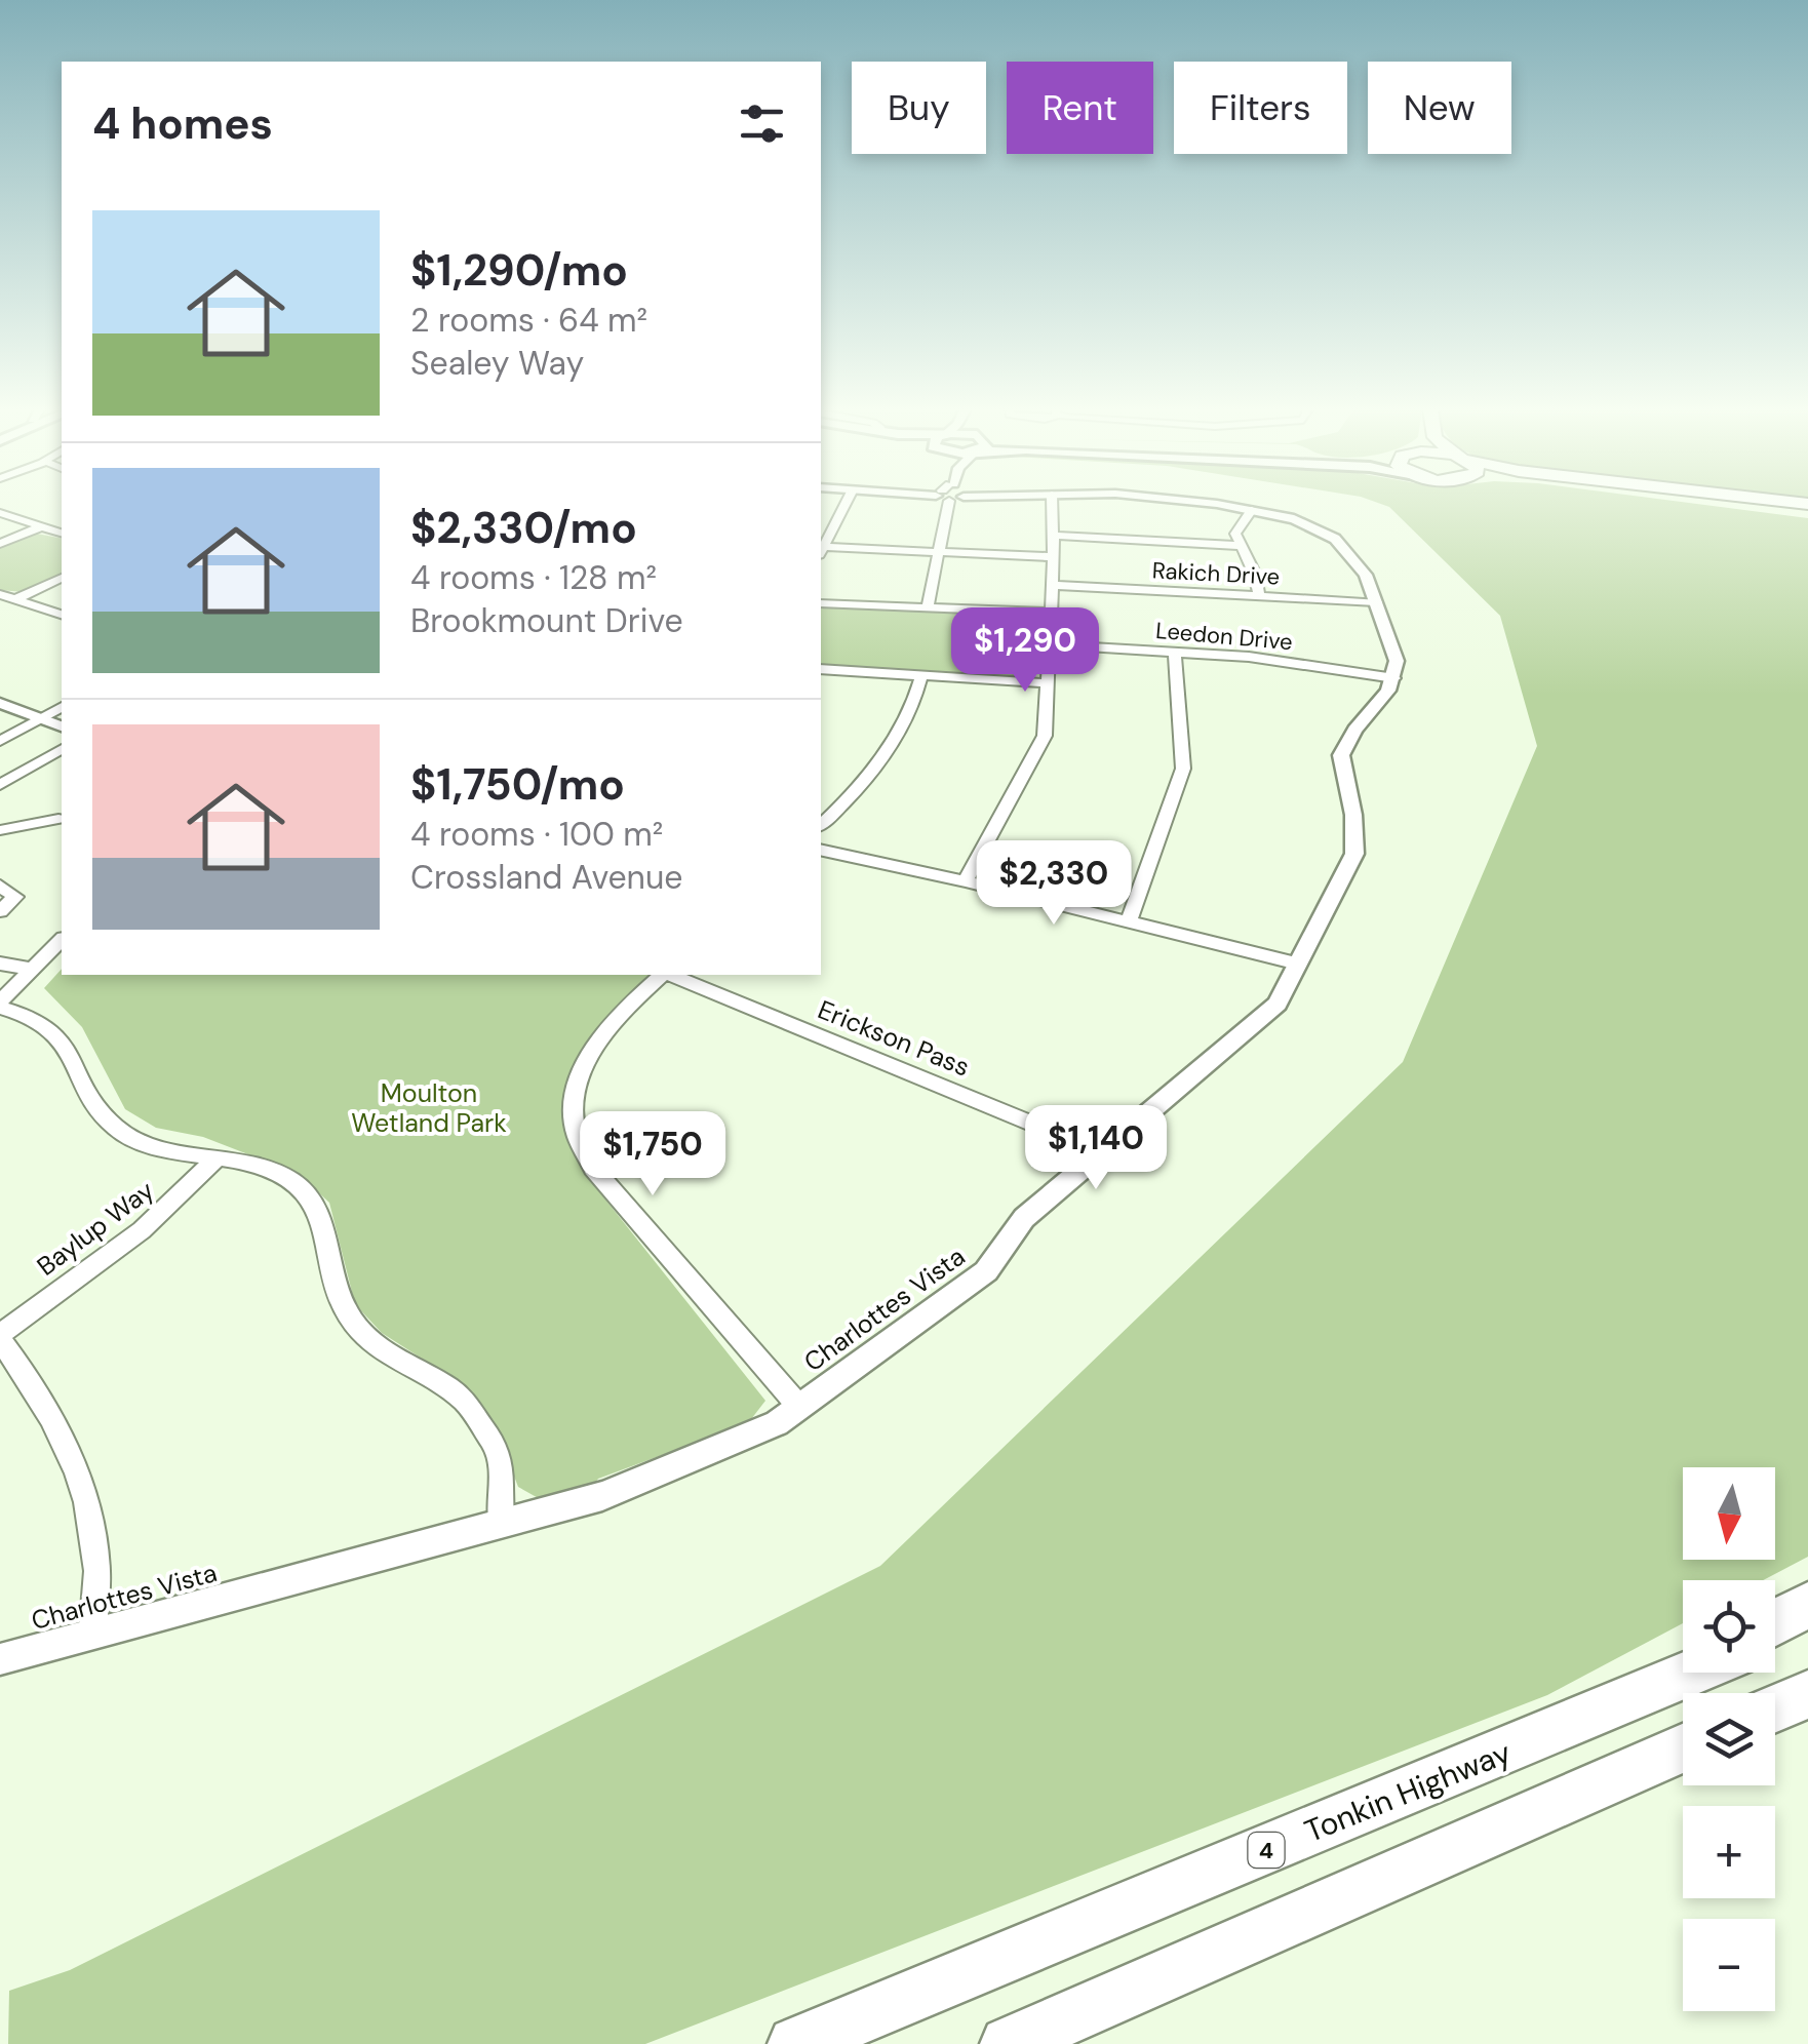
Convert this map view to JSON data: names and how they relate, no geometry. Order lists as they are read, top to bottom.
{
  "streets": {
    "highway": ["Tonkin Highway", "4"],
    "street": [
      "Rakich Drive",
      "Leedon Drive",
      "Erickson Pass",
      "Baylup Way",
      "Charlottes Vista"
    ]
  },
  "crossings": [
    ["Leedon Drive", "Charlottes Vista"],
    ["Erickson Pass", "Charlottes Vista"]
  ],
  "parks": ["Moulton Wetland Park"],
  "north": "bottom",
  "page": {
    "chip": [
      "Buy",
      "Rent",
      "Filters",
      "New"
    ],
    "heading": "4 homes",
    "list": [
      {
        "name": "$1,290/mo",
        "note": "2 rooms · 64 m² · Sealey Way"
      },
      {
        "name": "$2,330/mo",
        "note": "4 rooms · 128 m² · Brookmount Drive"
      },
      {
        "name": "$1,750/mo",
        "note": "4 rooms · 100 m² · Crossland Avenue"
      }
    ],
    "price": [
      "$1,290",
      "$2,330",
      "$1,140",
      "$1,750"
    ],
    "map_buttons": ["+", "−"]
  }
}
